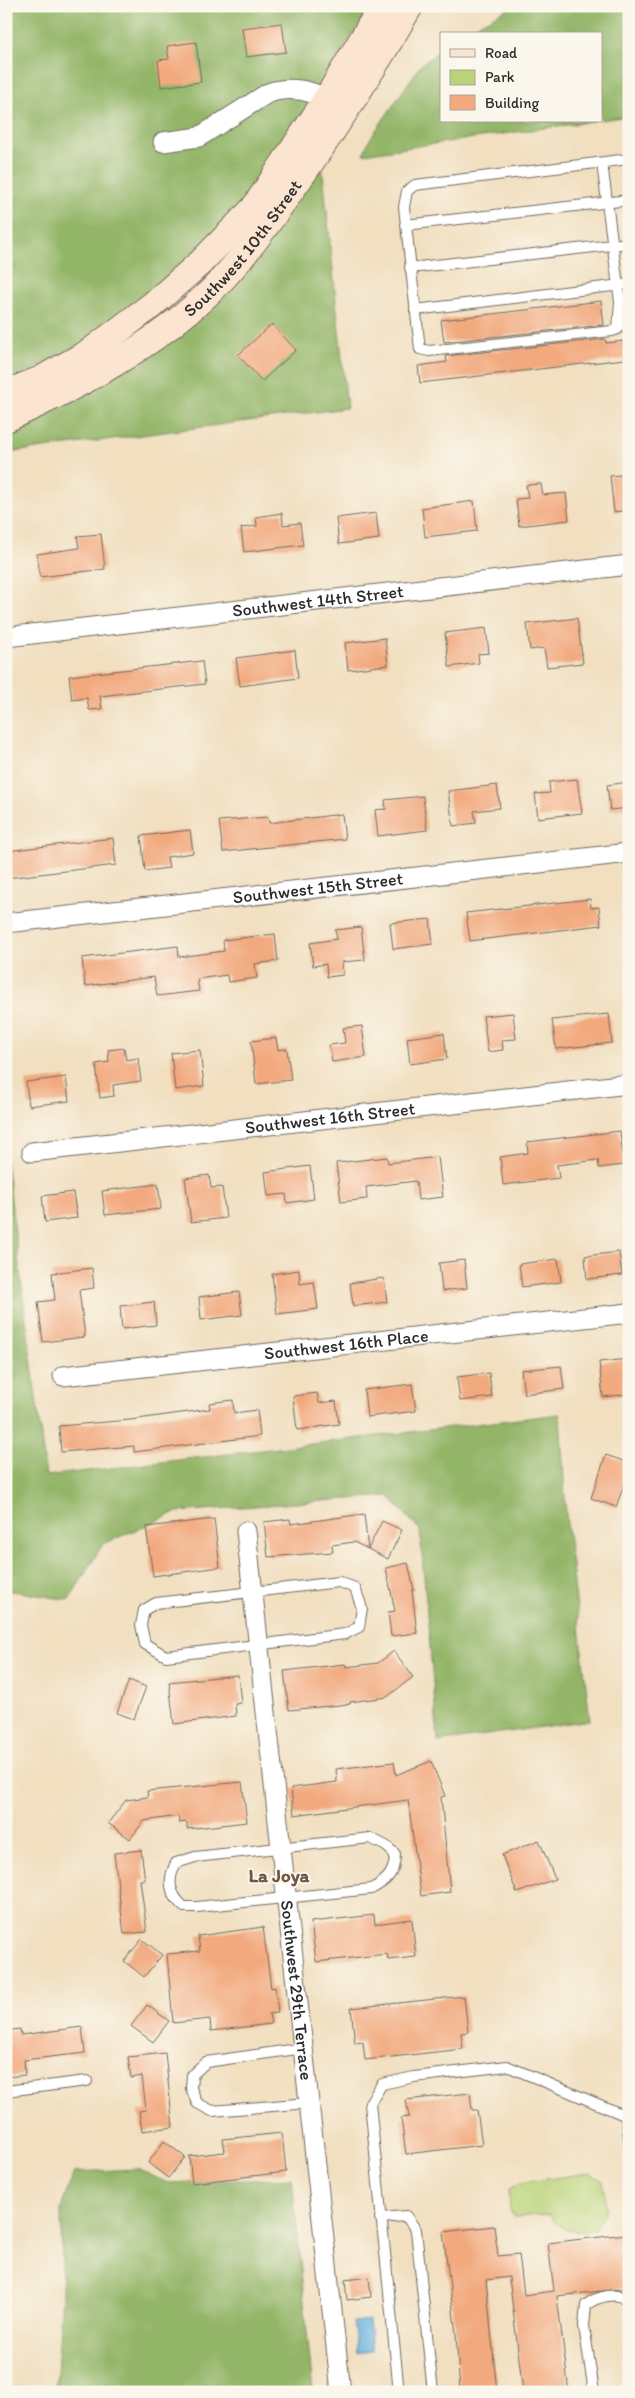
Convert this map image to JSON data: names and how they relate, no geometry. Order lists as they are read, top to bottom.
{
  "streets": {
    "street": [
      "Southwest 10th Street",
      "Southwest 14th Street",
      "Southwest 15th Street",
      "Southwest 16th Street",
      "Southwest 16th Place",
      "Southwest 29th Terrace"
    ]
  },
  "districts": ["La Joya"],
  "legend": ["Road", "Park", "Building"]
}
